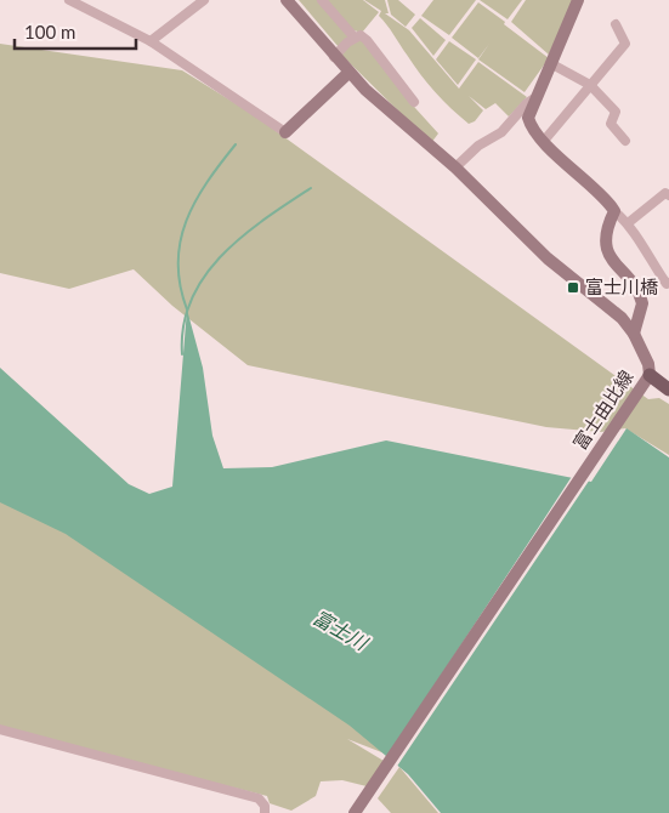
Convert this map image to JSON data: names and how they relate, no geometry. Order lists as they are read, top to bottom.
{
  "streets": {
    "main road": ["富士由比線"]
  },
  "water": ["富士川"],
  "places": {
    "transit": ["富士川橋"]
  },
  "scale_bar": "100 m"
}
